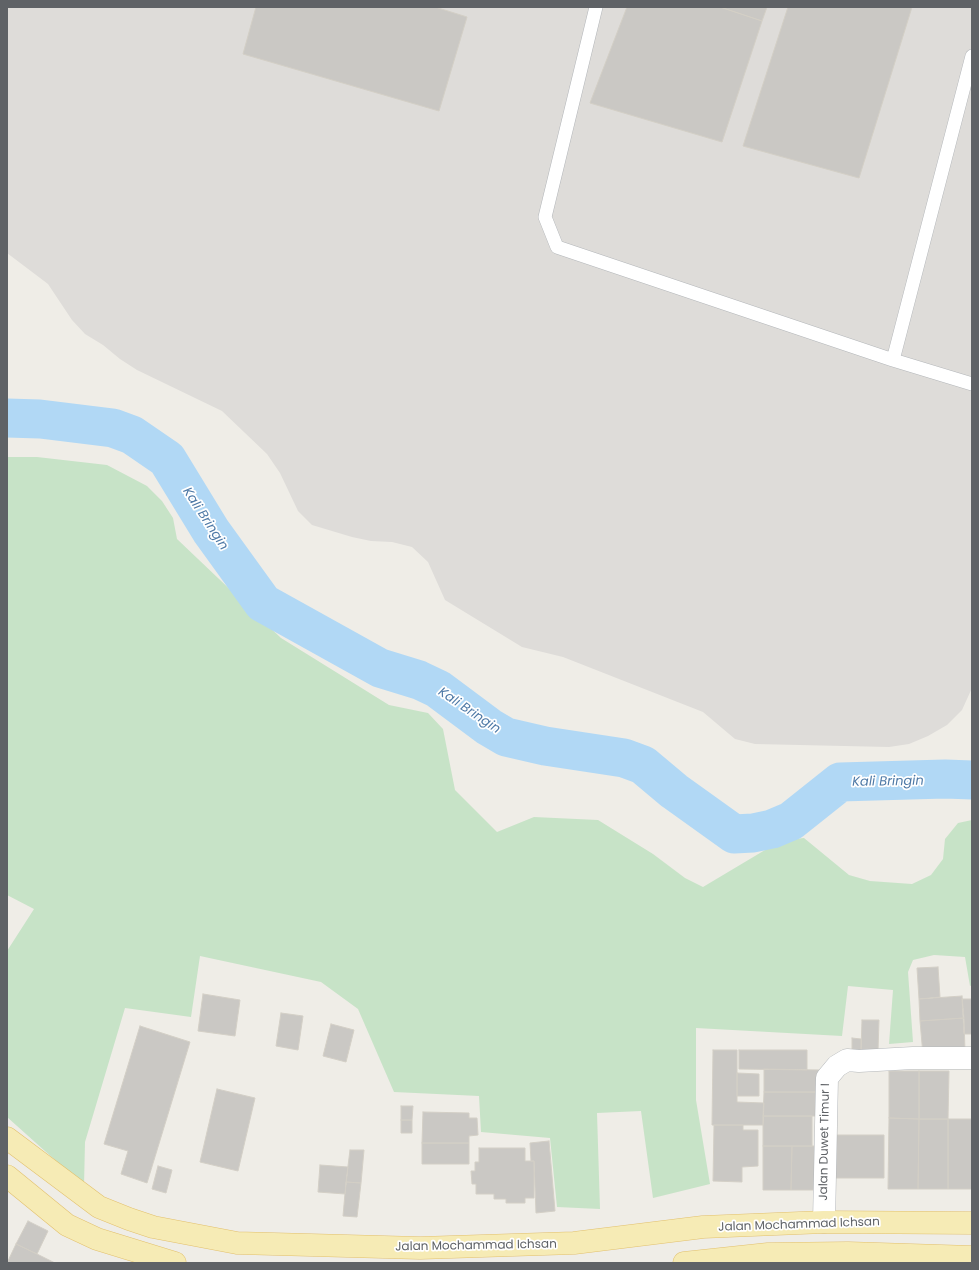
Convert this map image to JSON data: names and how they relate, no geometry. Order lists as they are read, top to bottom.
{
  "streets": {
    "main road": ["Jalan Mochammad Ichsan"],
    "street": ["Jalan Duwet Timur I"]
  },
  "crossings": [
    ["Jalan Duwet Timur I", "Jalan Mochammad Ichsan"]
  ],
  "water": ["Kali Bringin"]
}
